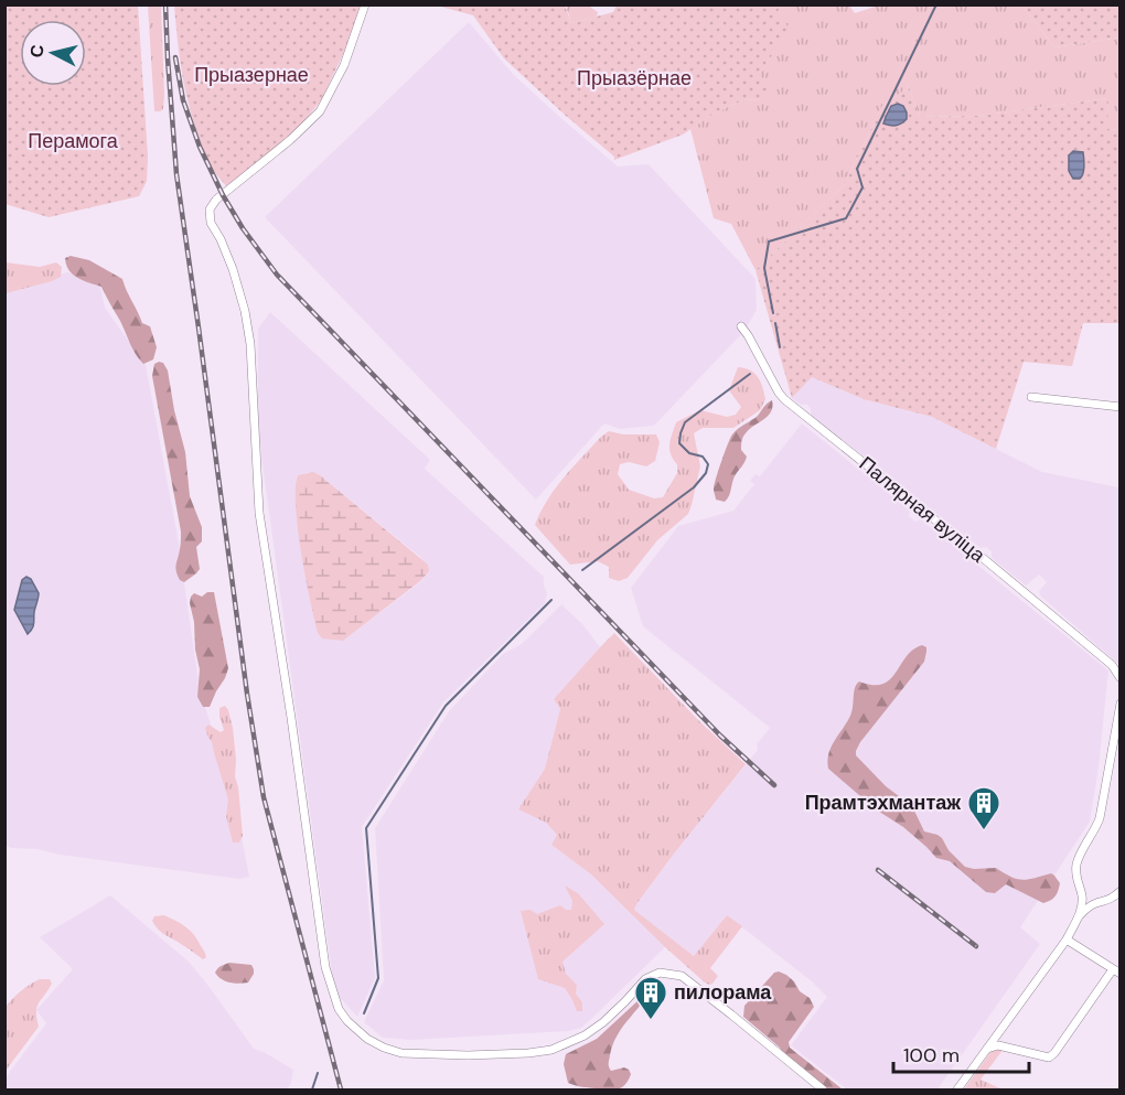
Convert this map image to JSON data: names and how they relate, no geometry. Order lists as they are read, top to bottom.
{
  "streets": {
    "street": ["Палярная вуліца"]
  },
  "parks": ["Прыазернае", "Прыазёрнае", "Перамога"],
  "places": {
    "building": ["Прамтэхмантаж", "пилорама"]
  },
  "scale_bar": "100 m",
  "north": "left"
}
